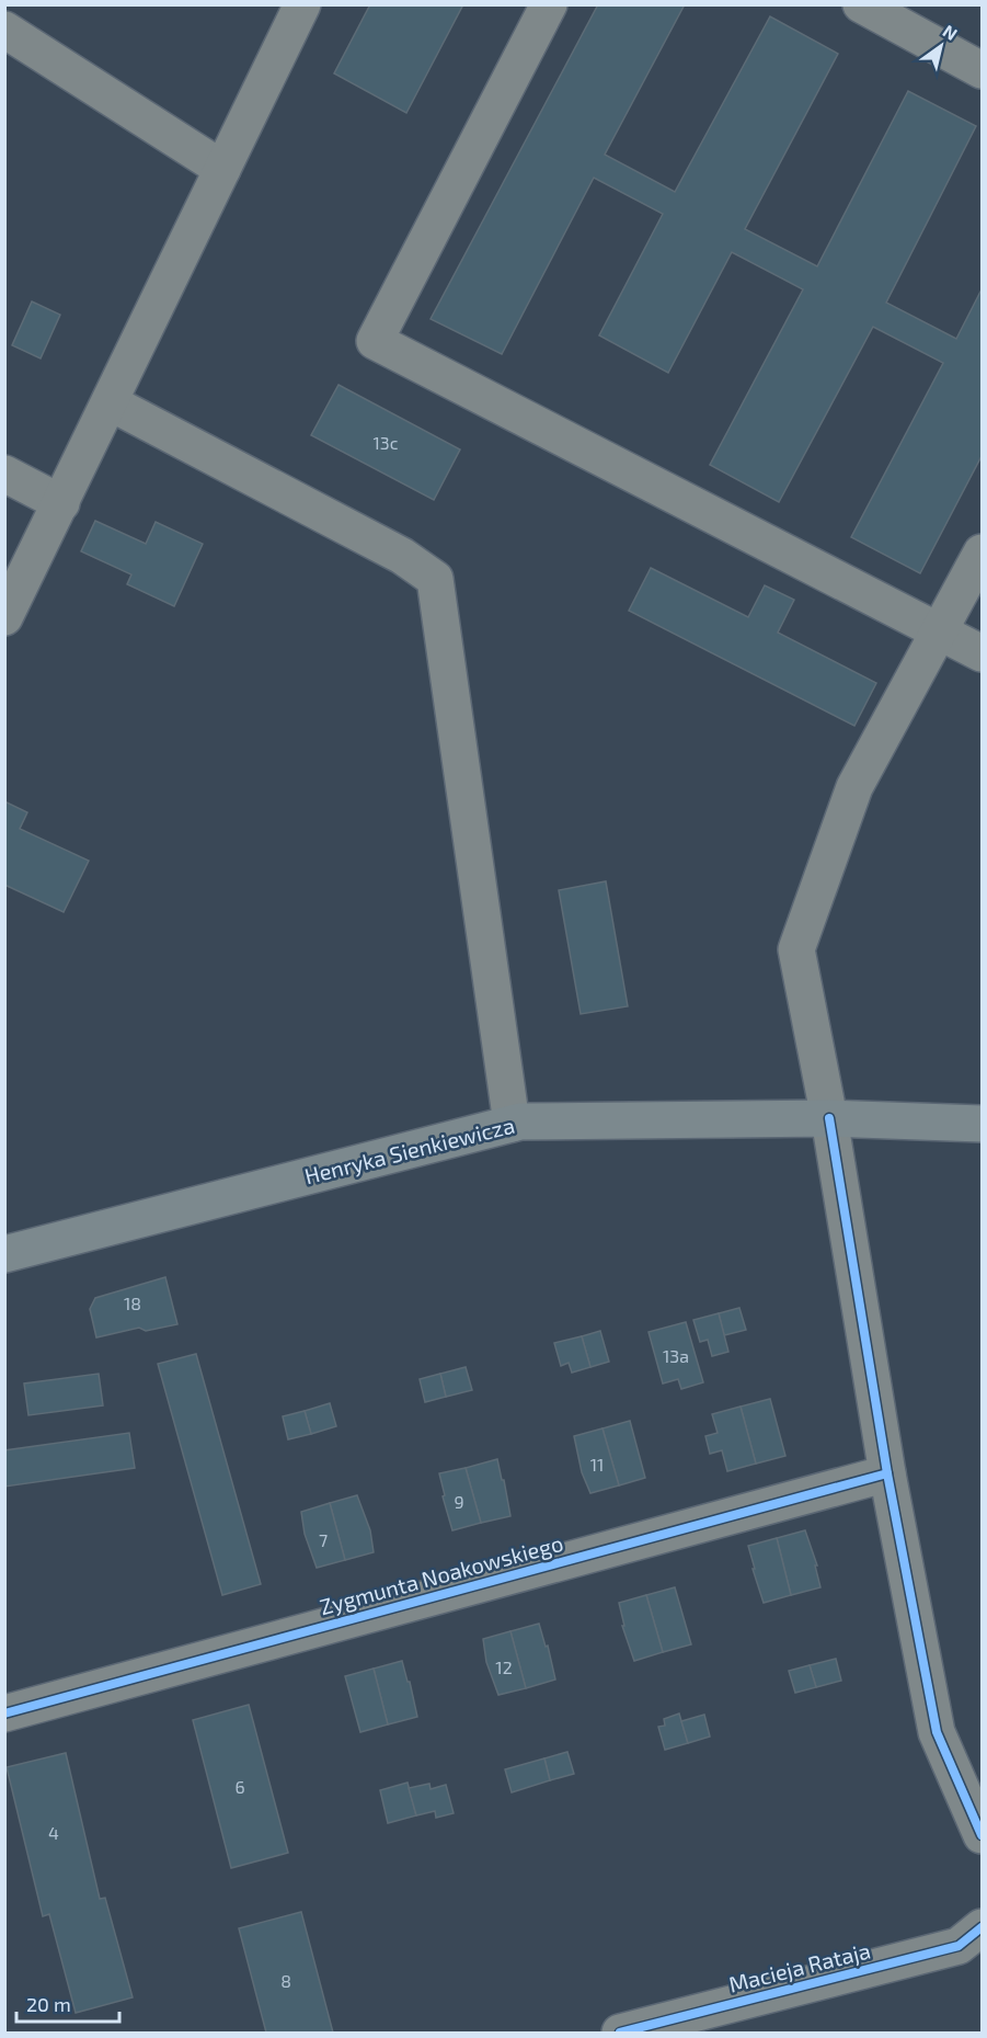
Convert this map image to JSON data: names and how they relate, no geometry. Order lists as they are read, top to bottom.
{
  "streets": {
    "main road": ["Henryka Sienkiewicza"],
    "street": ["Zygmunta Noakowskiego", "Macieja Rataja"]
  },
  "house_numbers": [
    "13c",
    "18",
    "13a",
    "11",
    "9",
    "7",
    "12",
    "6",
    "4",
    "8"
  ],
  "scale_bar": "20 m",
  "north": "top right"
}
